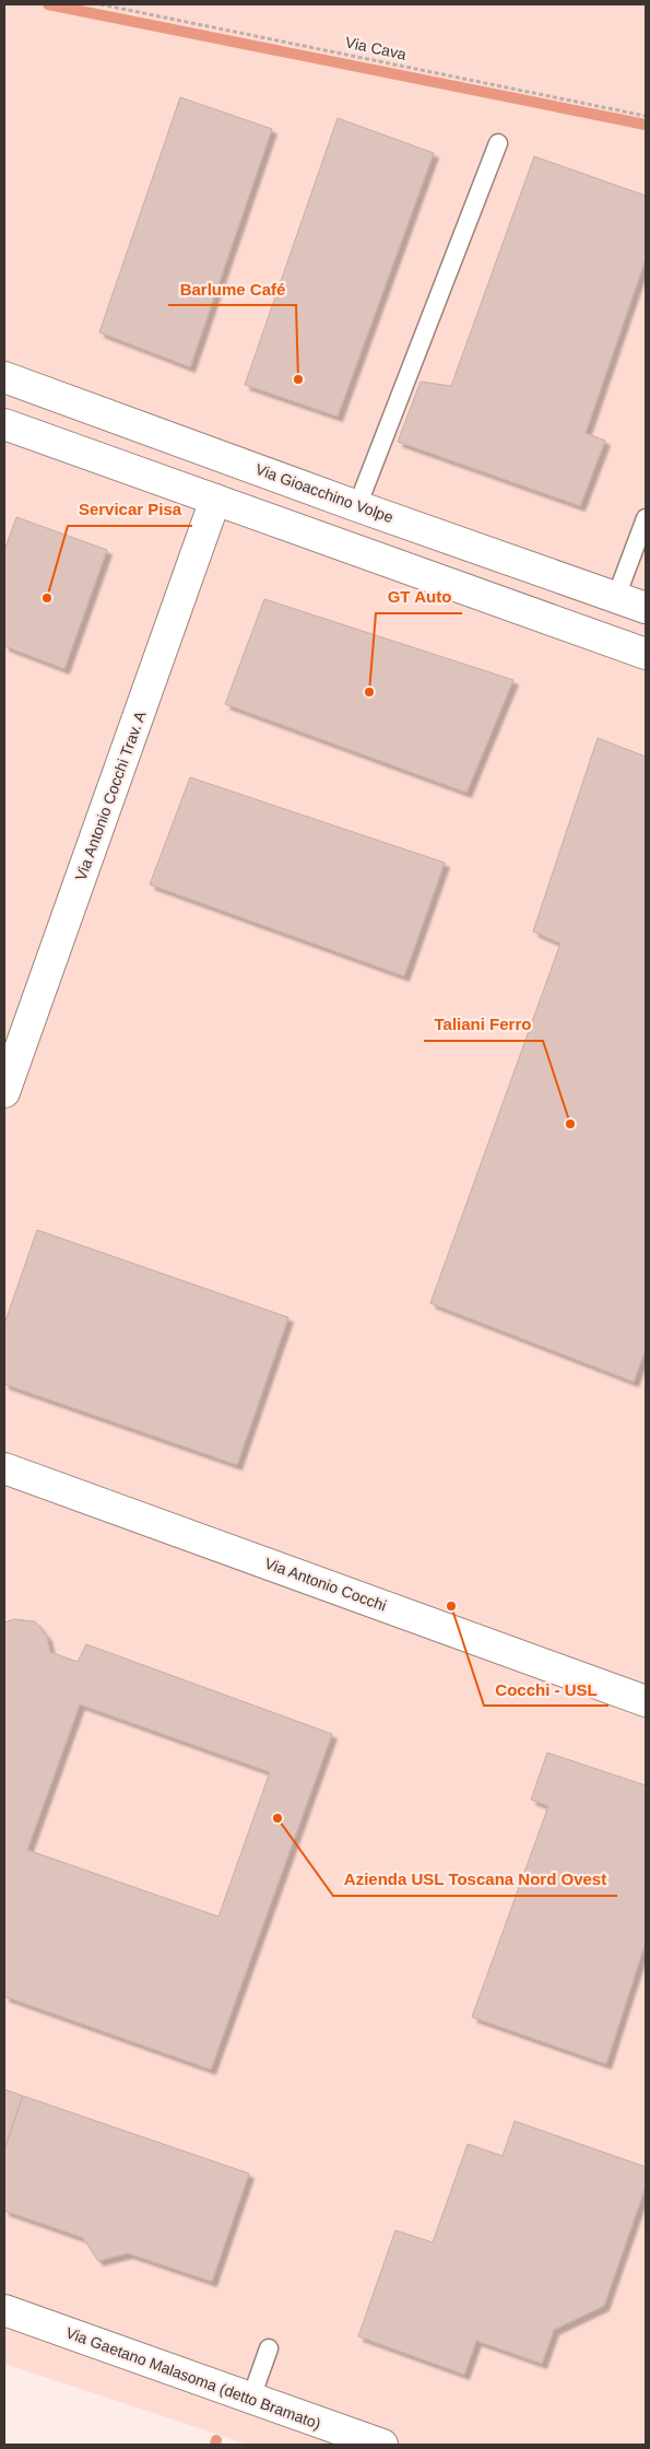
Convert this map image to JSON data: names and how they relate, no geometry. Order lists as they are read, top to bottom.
{
  "streets": {
    "street": [
      "Via Gioacchino Volpe",
      "Via Antonio Cocchi Trav. A",
      "Via Antonio Cocchi",
      "Via Gaetano Malasoma (detto Bramato)"
    ],
    "path": ["Via Cava"]
  },
  "places": [
    "Barlume Café",
    "Servicar Pisa",
    "GT Auto",
    "Taliani Ferro",
    "Cocchi - USL",
    "Azienda USL Toscana Nord Ovest"
  ]
}
